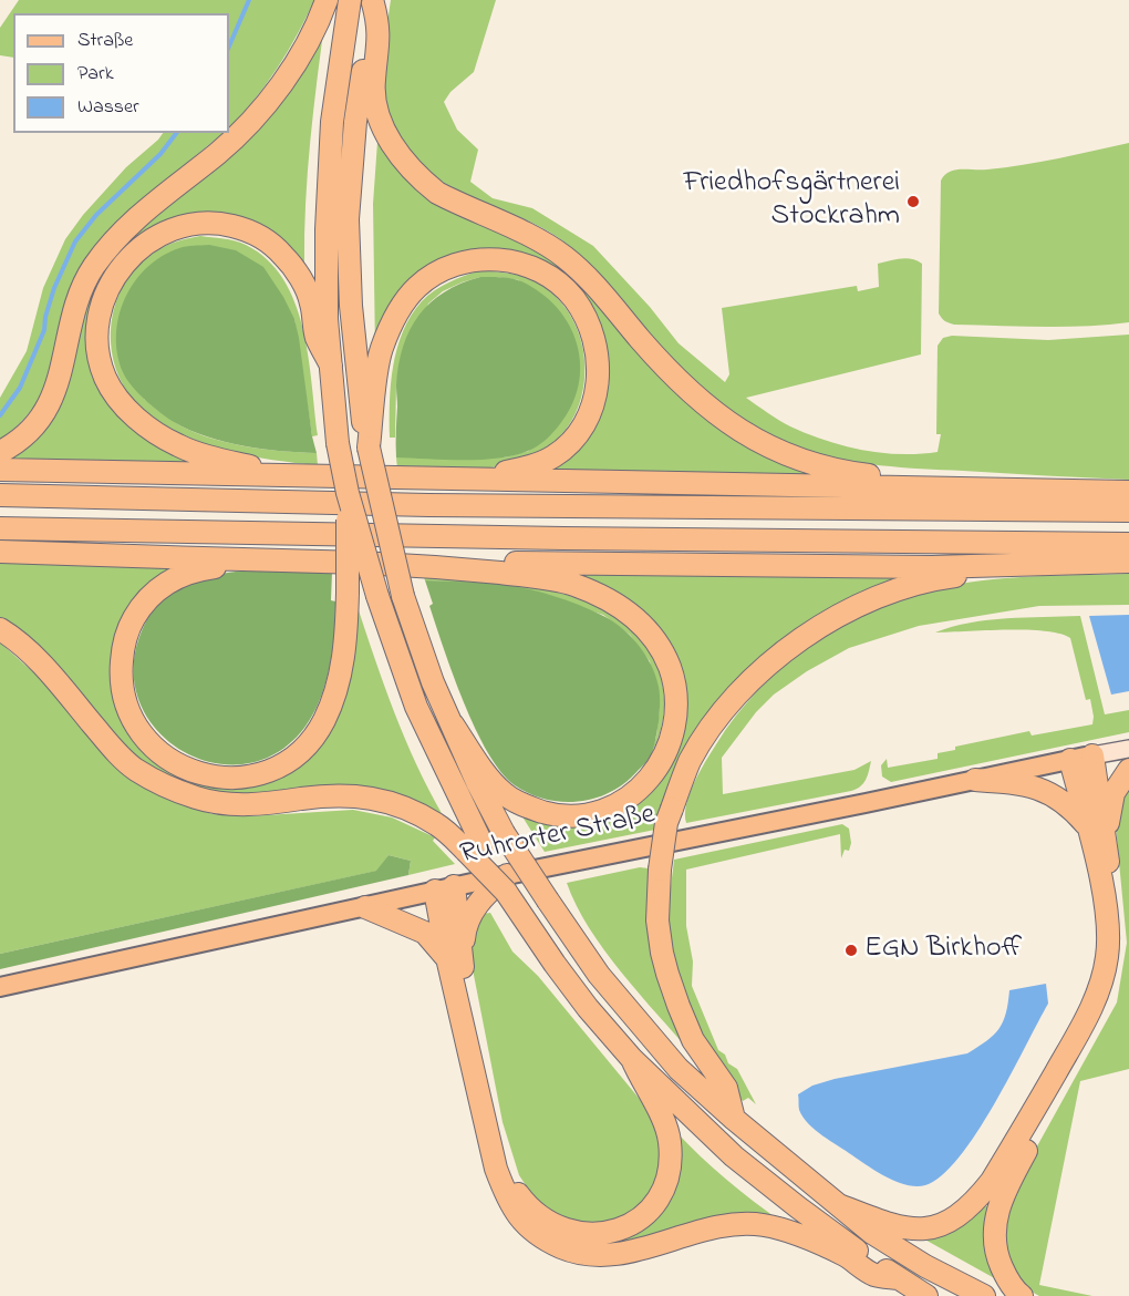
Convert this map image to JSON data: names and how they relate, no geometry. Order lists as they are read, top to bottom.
{
  "streets": {
    "main road": ["Ruhrorter Straße"]
  },
  "places": ["Friedhofsgärtnerei Stockrahm", "EGN Birkhoff"],
  "legend": ["Straße", "Park", "Wasser"]
}
